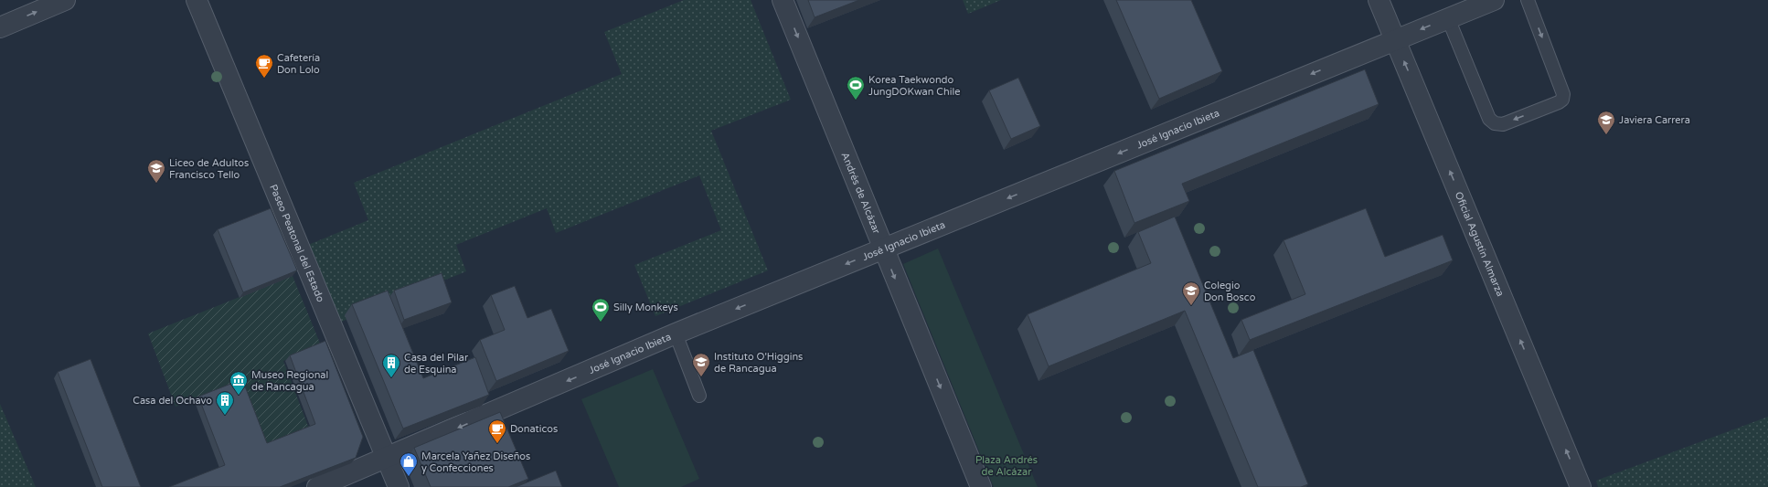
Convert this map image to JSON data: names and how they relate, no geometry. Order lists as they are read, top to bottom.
{
  "streets": {
    "street": [
      "José Ignacio Ibieta",
      "Andrés de Alcázar",
      "Paseo Peatonal del Estado",
      "Oficial Agustín Almarza"
    ]
  },
  "crossings": [
    ["José Ignacio Ibieta", "Andrés de Alcázar"],
    ["José Ignacio Ibieta", "Paseo Peatonal del Estado"],
    ["José Ignacio Ibieta", "Oficial Agustín Almarza"]
  ],
  "one_way": ["José Ignacio Ibieta", "Andrés de Alcázar", "Oficial Agustín Almarza"],
  "parks": ["Plaza Andrés de Alcázar"],
  "places": {
    "cafe": ["Cafetería Don Lolo", "Donaticos"],
    "sports": ["Korea Taekwondo JungDOKwan Chile", "Silly Monkeys"],
    "school or university": [
      "Javiera Carrera",
      "Liceo de Adultos Francisco Tello",
      "Colegio Don Bosco",
      "Instituto O'Higgins de Rancagua"
    ],
    "building": ["Casa del Pilar de Esquina", "Casa del Ochavo"],
    "museum": ["Museo Regional de Rancagua"],
    "shop": ["Marcela Yañez Diseños y Confecciones"]
  }
}
